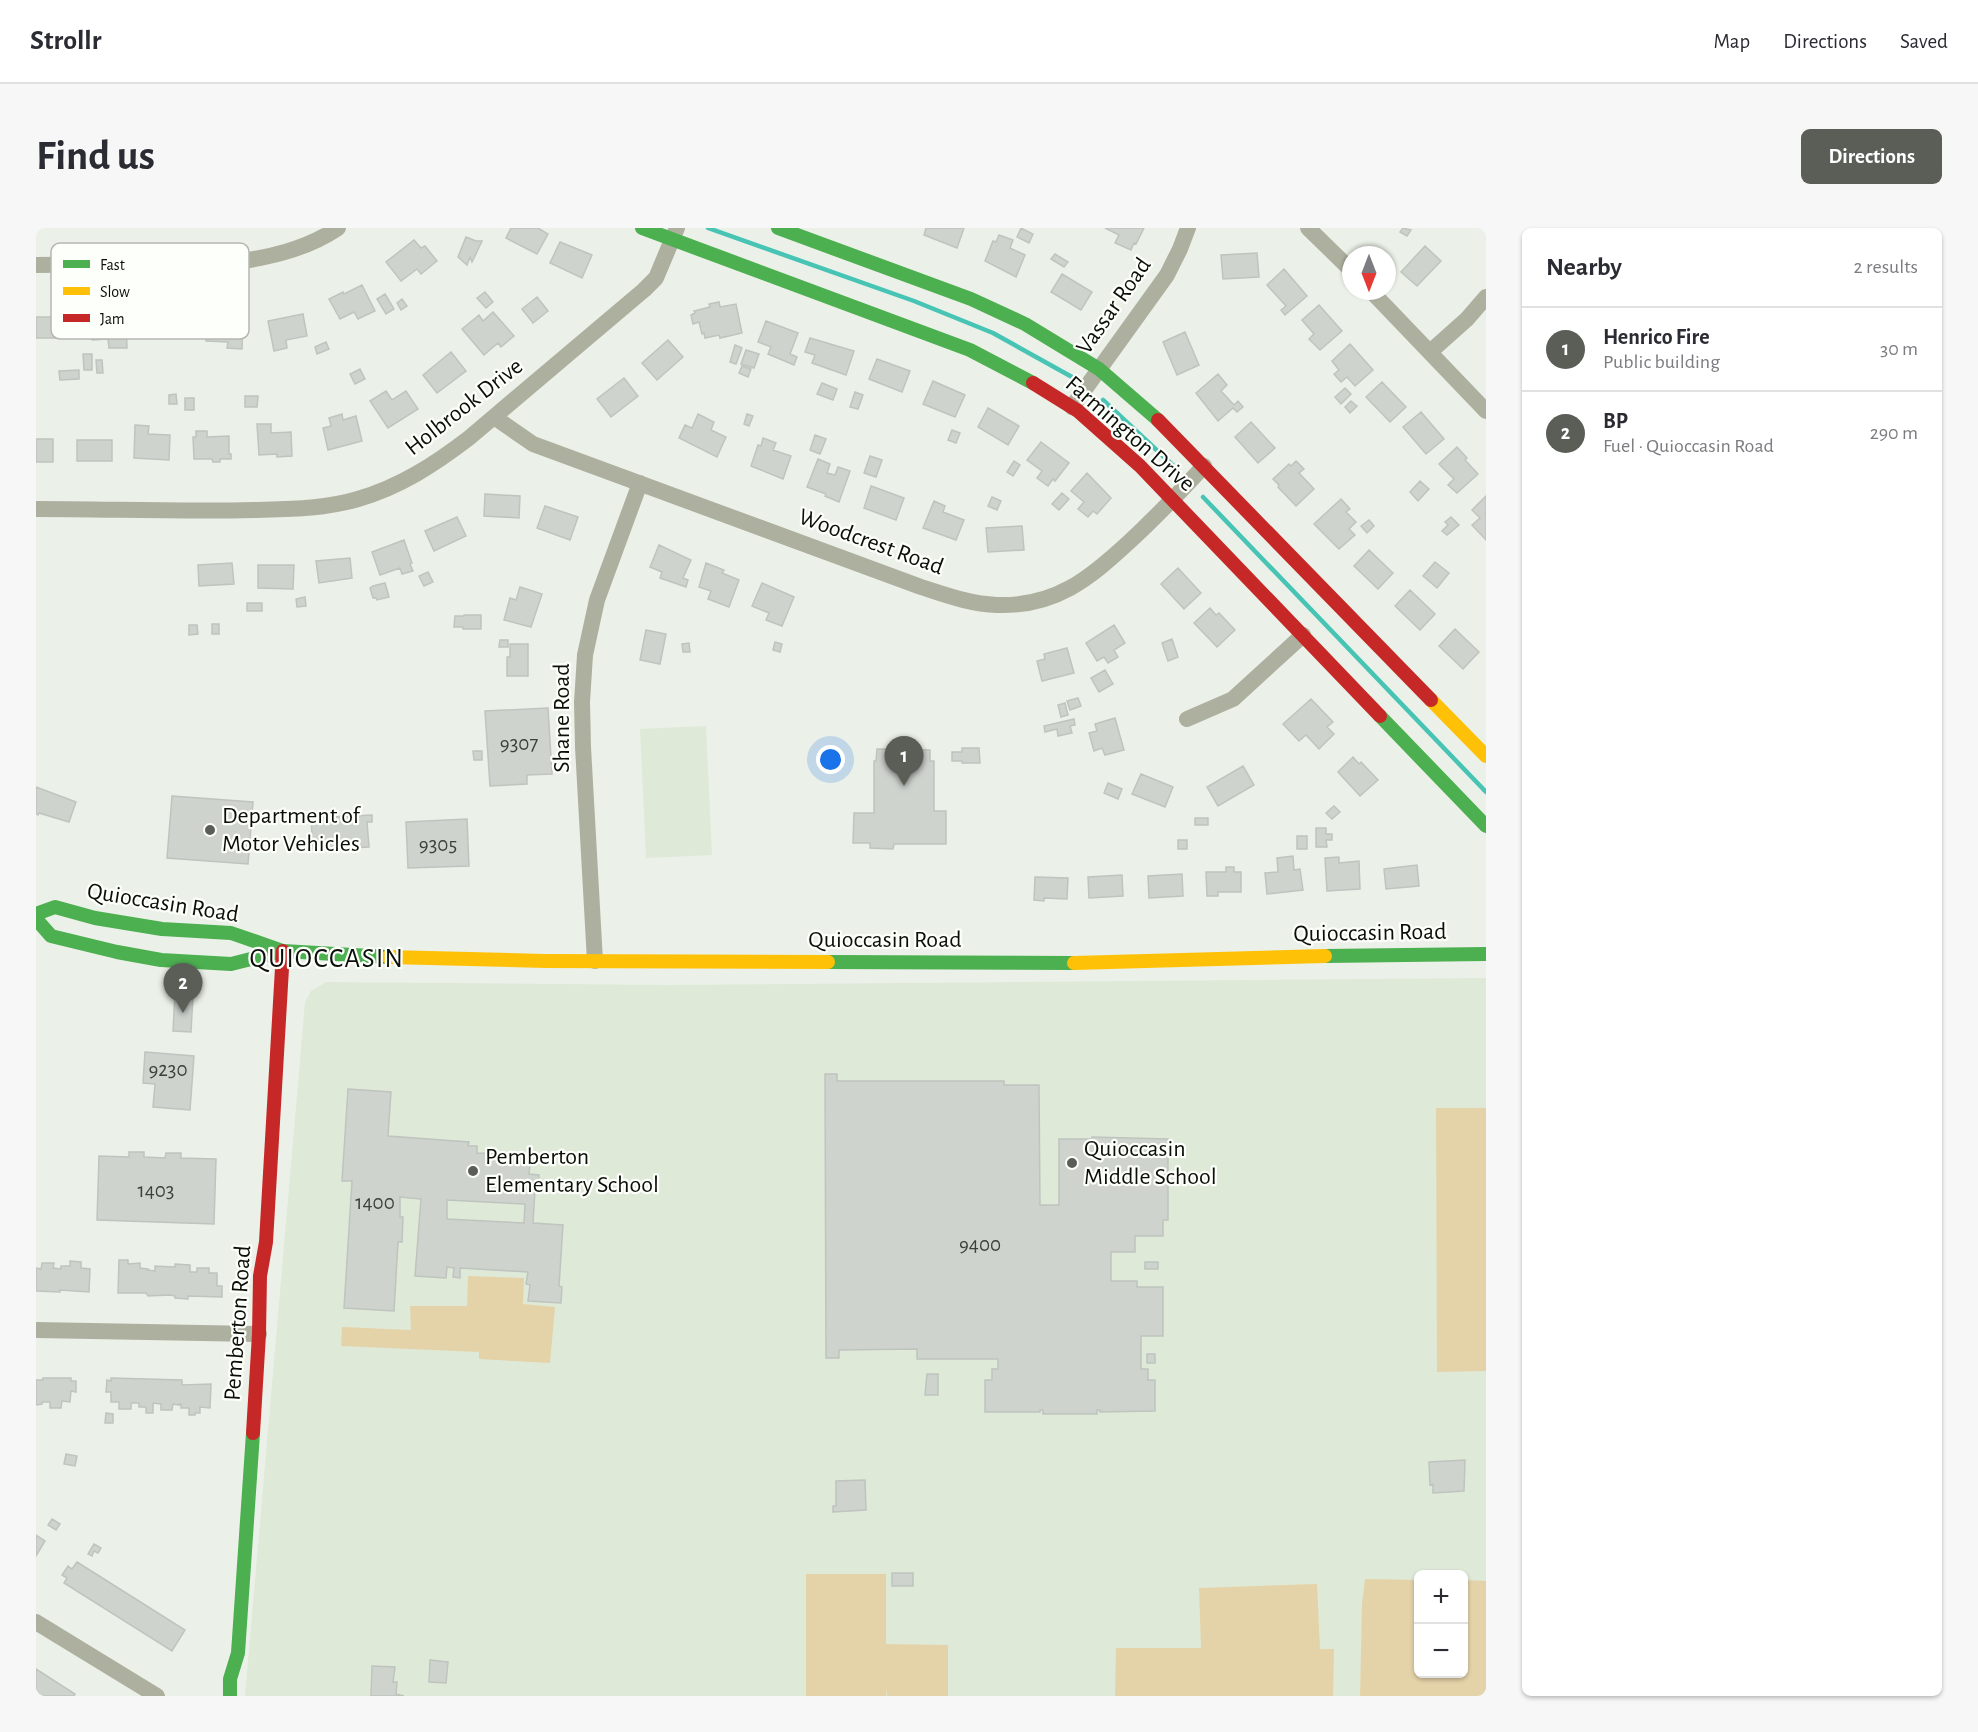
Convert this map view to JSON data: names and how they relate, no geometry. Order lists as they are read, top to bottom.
{
  "streets": {
    "street": [
      "Vassar Road",
      "Holbrook Drive",
      "Farmington Drive",
      "Woodcrest Road",
      "Shane Road",
      "Quioccasin Road",
      "Pemberton Road"
    ]
  },
  "crossings": [
    ["Vassar Road", "Farmington Drive"],
    ["Holbrook Drive", "Farmington Drive"],
    ["Holbrook Drive", "Woodcrest Road"],
    ["Farmington Drive", "Woodcrest Road"],
    ["Woodcrest Road", "Shane Road"],
    ["Shane Road", "Quioccasin Road"],
    ["Quioccasin Road", "Pemberton Road"]
  ],
  "districts": ["QUIOCCASIN"],
  "places": ["Department of Motor Vehicles", "Quioccasin Middle School", "Pemberton Elementary School"],
  "house_numbers": [
    "9307",
    "9305",
    "9230",
    "1403",
    "1400",
    "9400"
  ],
  "legend": ["Fast", "Slow", "Jam"],
  "north": "bottom",
  "page": {
    "header": "Strollr",
    "nav": ["Map", "Directions", "Saved"],
    "buttons": "Directions",
    "title": "Find us",
    "heading": ["Nearby", "2 results"],
    "list": [
      {
        "mark": "1",
        "name": "Henrico Fire",
        "note": "Public building",
        "value": "30 m"
      },
      {
        "mark": "2",
        "name": "BP",
        "note": "Fuel · Quioccasin Road",
        "value": "290 m"
      }
    ],
    "pins": ["1", "2"],
    "map_buttons": ["+", "−"]
  }
}
